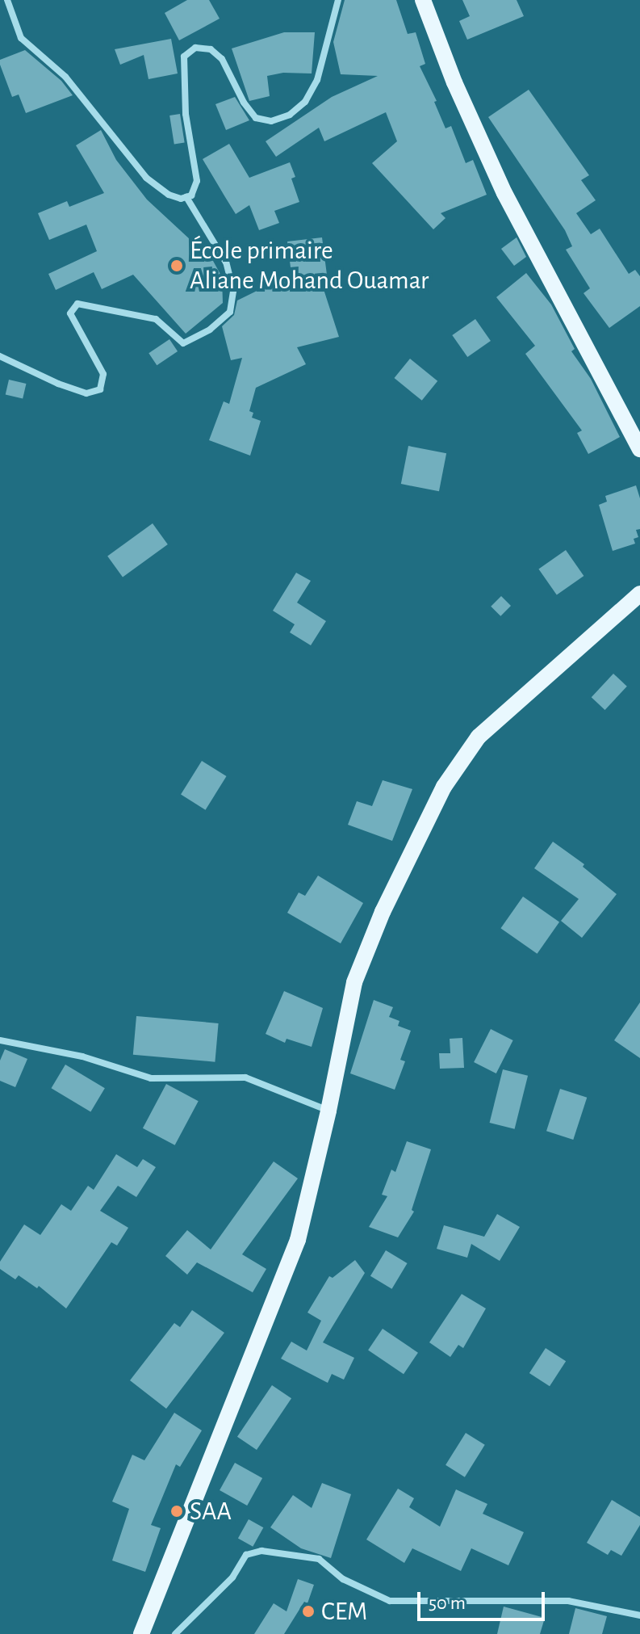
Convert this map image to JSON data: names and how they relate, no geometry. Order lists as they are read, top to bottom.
{
  "places": ["École primaire Aliane Mohand Ouamar", "SAA", "CEM"],
  "scale_bar": "50 m"
}
